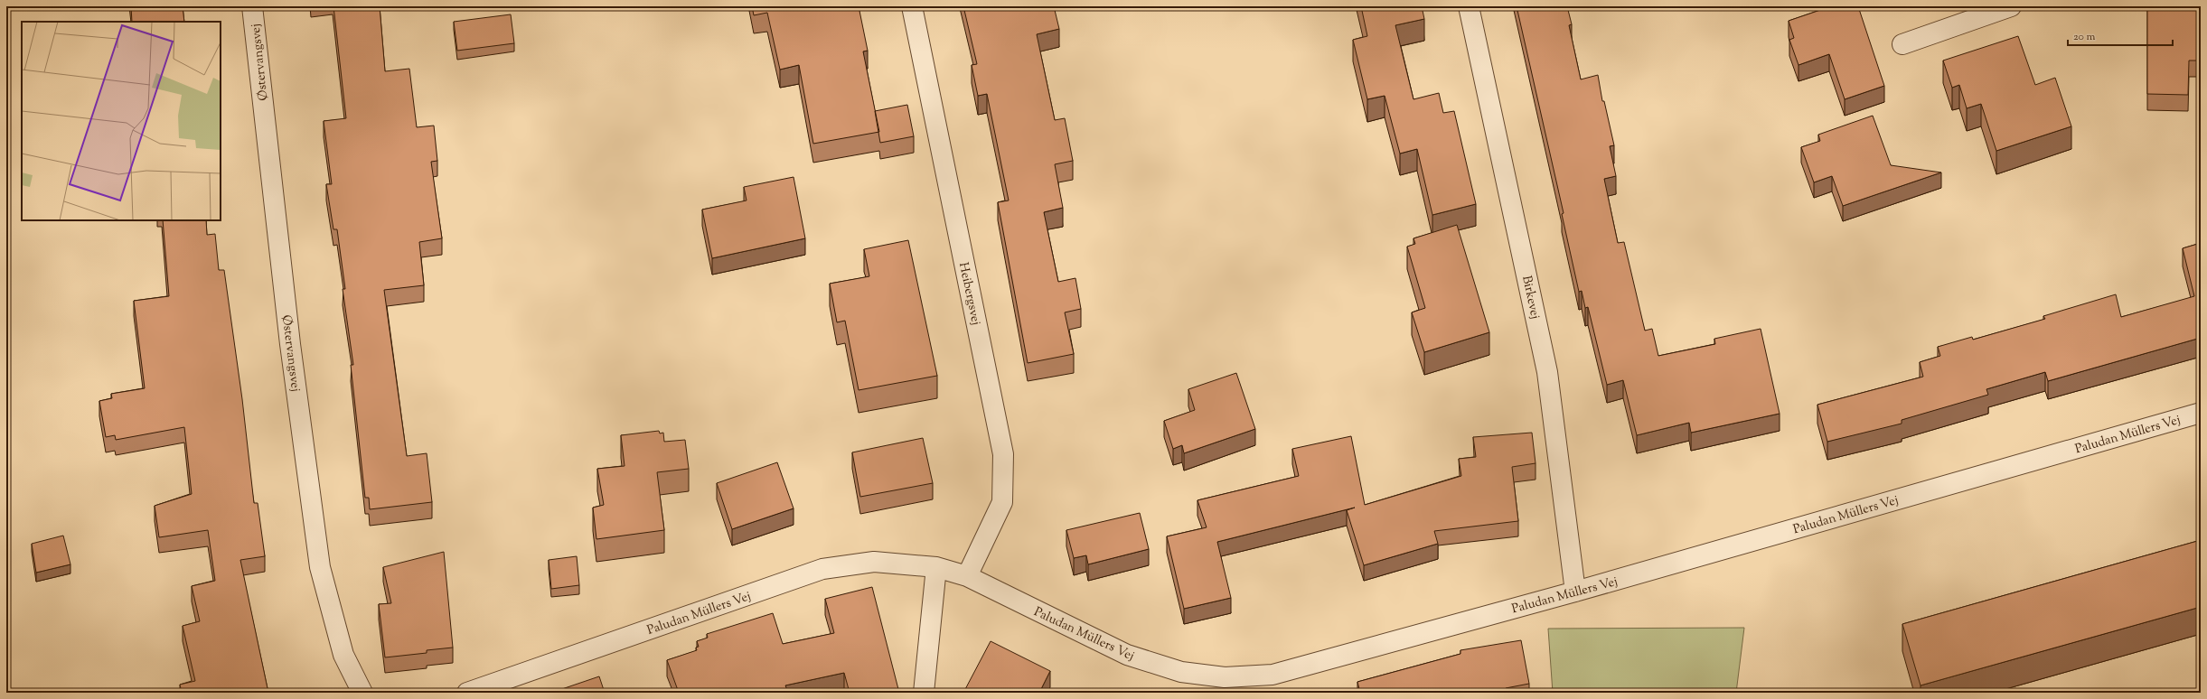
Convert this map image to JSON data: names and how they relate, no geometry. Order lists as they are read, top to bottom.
{
  "streets": {
    "street": [
      "Østervangsvej",
      "Heibergsvej",
      "Birkevej",
      "Paludan Müllers Vej"
    ]
  },
  "crossings": [
    ["Heibergsvej", "Paludan Müllers Vej"],
    ["Birkevej", "Paludan Müllers Vej"]
  ],
  "scale_bar": "20 m"
}
